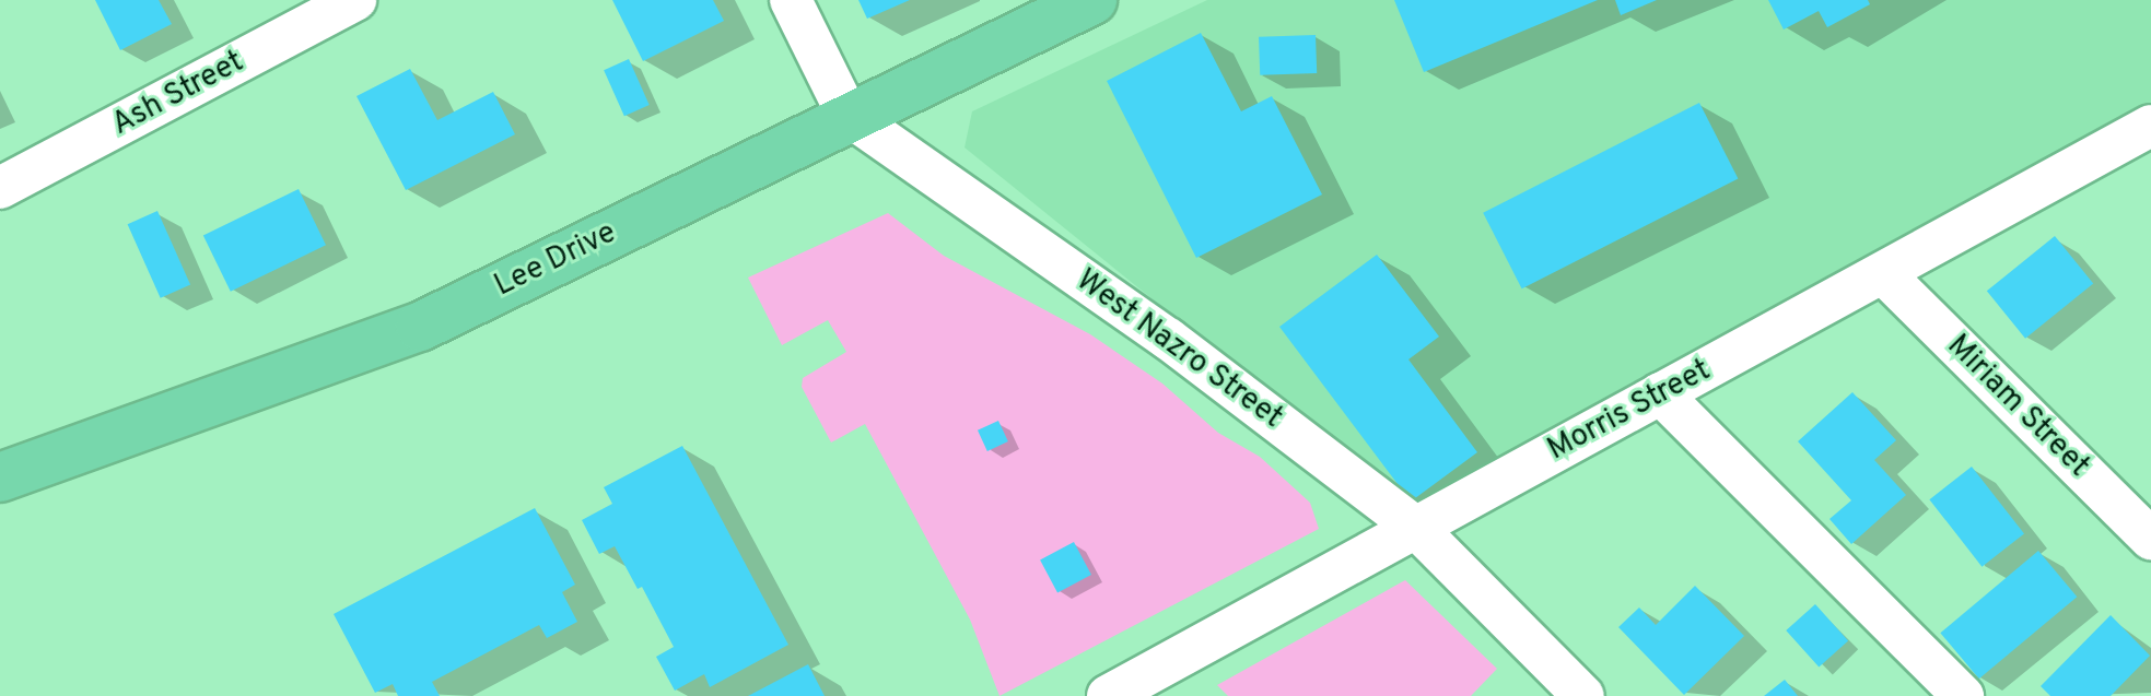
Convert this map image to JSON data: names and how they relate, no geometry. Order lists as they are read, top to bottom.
{
  "streets": {
    "main road": ["Lee Drive"],
    "street": [
      "Ash Street",
      "West Nazro Street",
      "Miriam Street",
      "Morris Street"
    ]
  },
  "crossings": [
    ["Lee Drive", "West Nazro Street"],
    ["West Nazro Street", "Morris Street"],
    ["Miriam Street", "Morris Street"]
  ]
}
